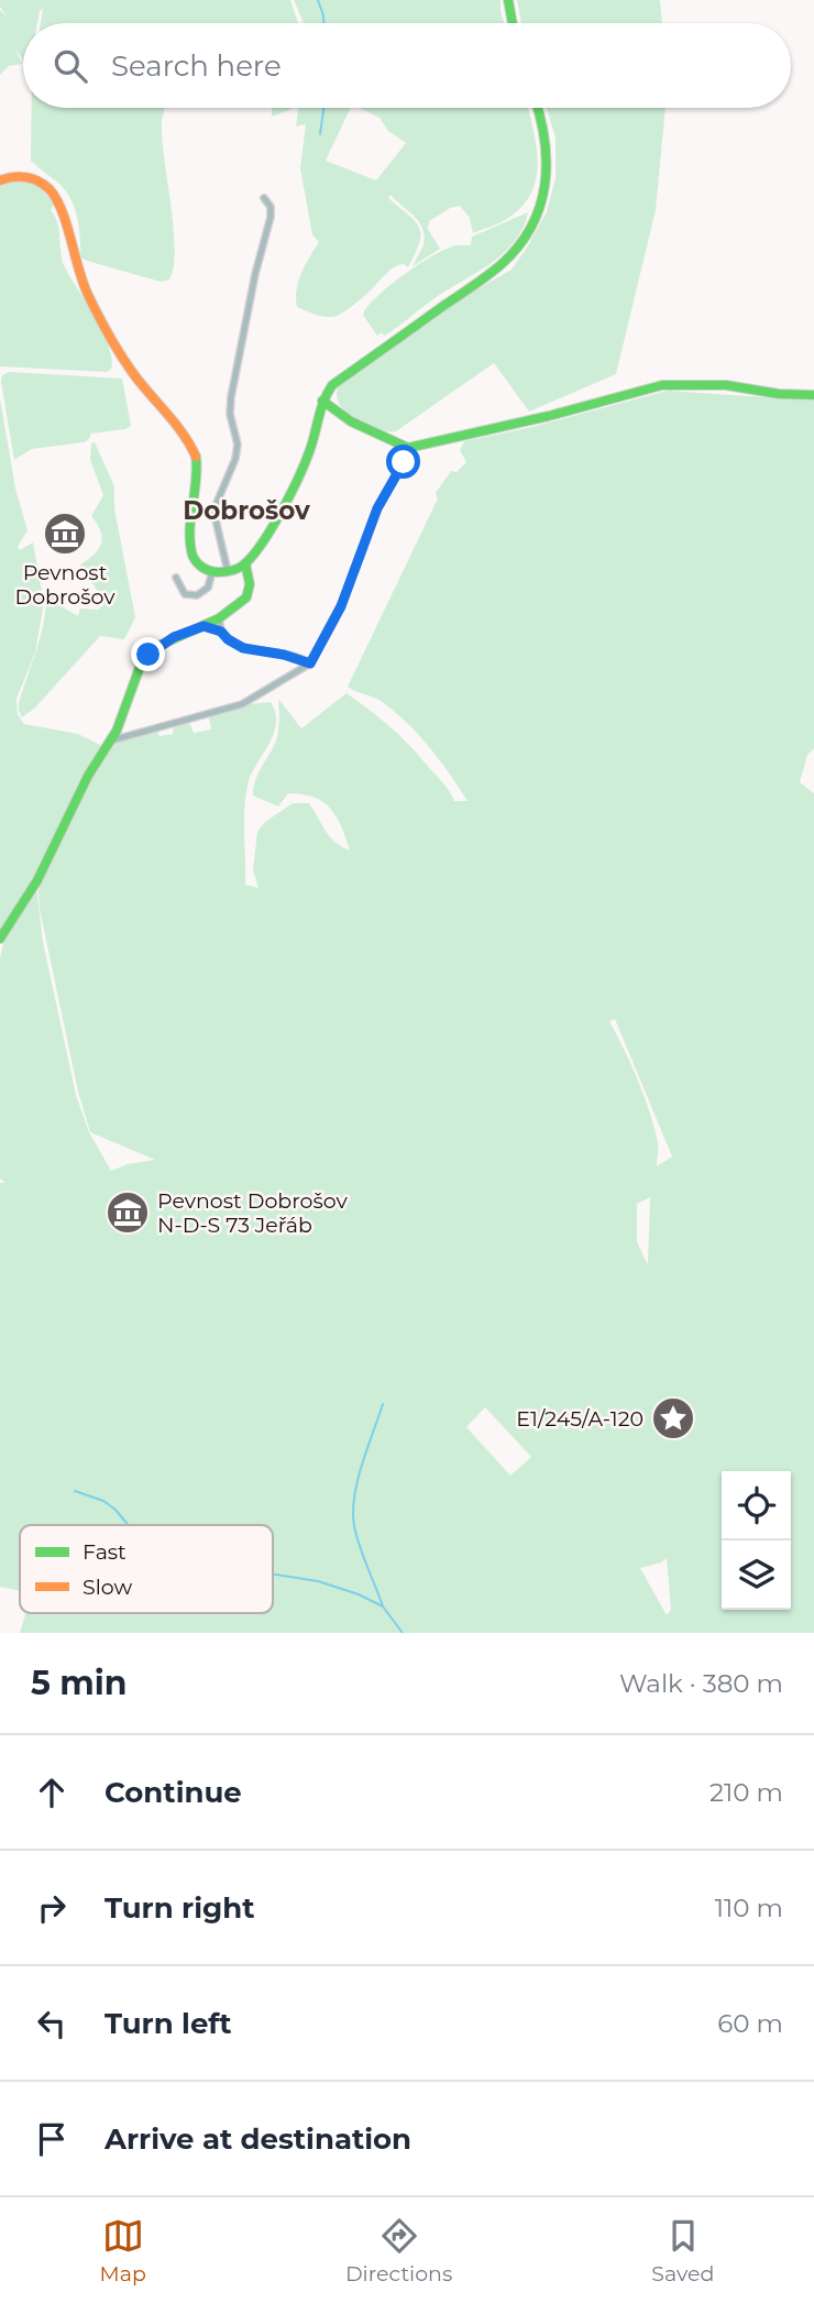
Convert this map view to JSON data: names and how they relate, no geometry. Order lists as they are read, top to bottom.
{
  "districts": ["Dobrošov"],
  "places": {
    "museum": ["Pevnost Dobrošov", "Pevnost Dobrošov N-D-S 73 Jeřáb"],
    "place": ["E1/245/A-120"]
  },
  "legend": ["Fast", "Slow"],
  "page": {
    "search": "Search here",
    "heading": ["5 min", "Walk · 380 m"],
    "list": [
      ["Continue", "210 m"],
      ["Turn right", "110 m"],
      ["Turn left", "60 m"],
      "Arrive at destination"
    ],
    "nav": ["Map", "Directions", "Saved"]
  }
}
